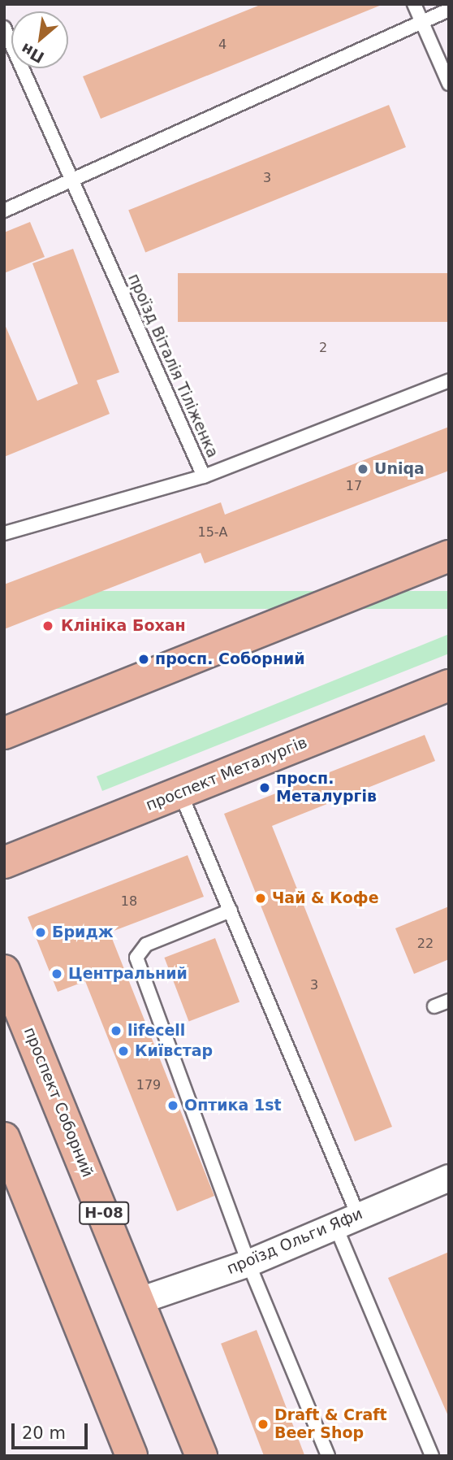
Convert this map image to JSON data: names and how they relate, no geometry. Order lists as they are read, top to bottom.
{
  "streets": {
    "main road": ["проспект Металургів", "проспект Соборний", "Н-08"],
    "street": ["проїзд Ольги Яфи"],
    "lane": ["проїзд Віталія Тіліженка"]
  },
  "crossings": [
    ["проспект Соборний", "проїзд Ольги Яфи"]
  ],
  "places": [
    "Uniqa",
    "Клініка Бохан",
    "просп. Соборний",
    "просп. Металургів",
    "Чай & Кофе",
    "Бридж",
    "Центральний",
    "lifecell",
    "Київстар",
    "Оптика 1st",
    "Draft & Craft Beer Shop"
  ],
  "house_numbers": [
    "4",
    "3",
    "2",
    "17",
    "15-А",
    "18",
    "22",
    "3",
    "179"
  ],
  "scale_bar": "20 m",
  "north": "bottom left"
}
